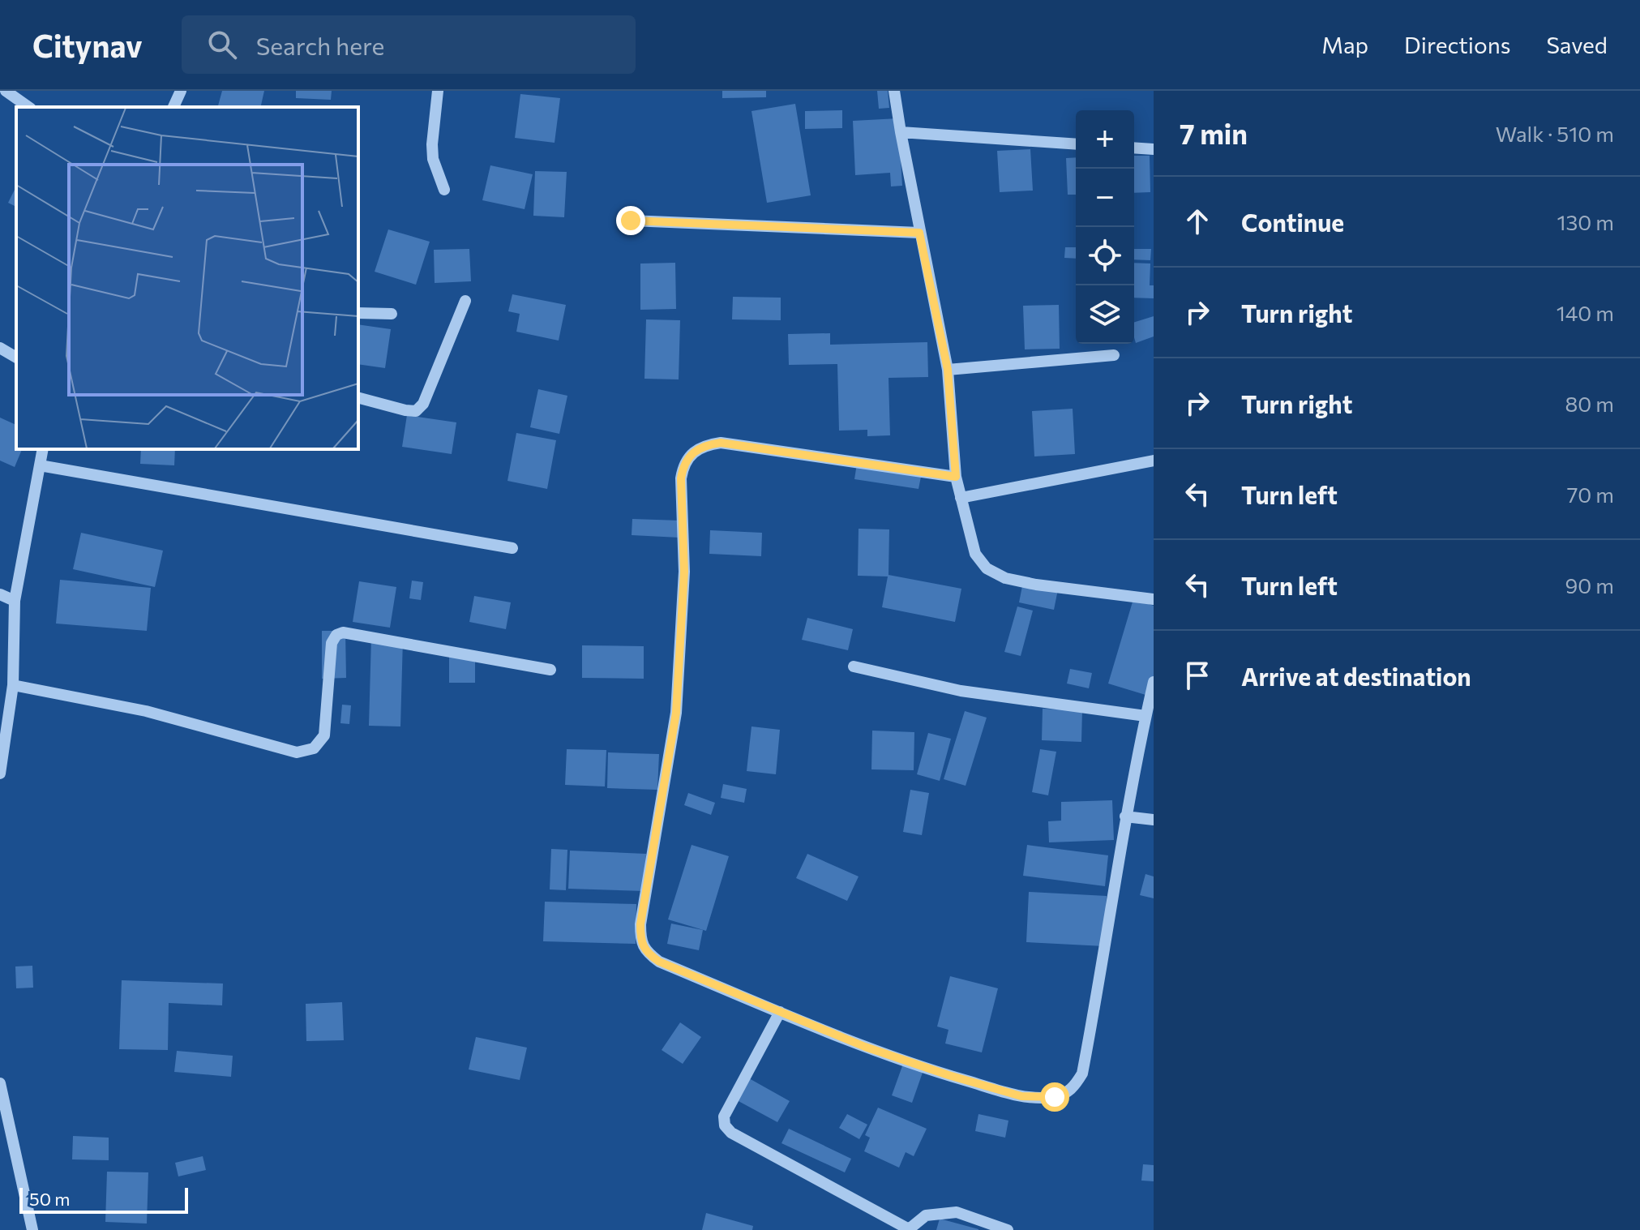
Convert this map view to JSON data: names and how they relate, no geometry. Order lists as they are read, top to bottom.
{
  "scale_bar": "50 m",
  "page": {
    "header": "Citynav",
    "search": "Search here",
    "nav": ["Map", "Directions", "Saved"],
    "heading": ["7 min", "Walk · 510 m"],
    "map_buttons": ["+", "−"],
    "list": [
      ["Continue", "130 m"],
      ["Turn right", "140 m"],
      ["Turn right", "80 m"],
      ["Turn left", "70 m"],
      ["Turn left", "90 m"],
      "Arrive at destination"
    ],
    "scale": "50 m"
  }
}
